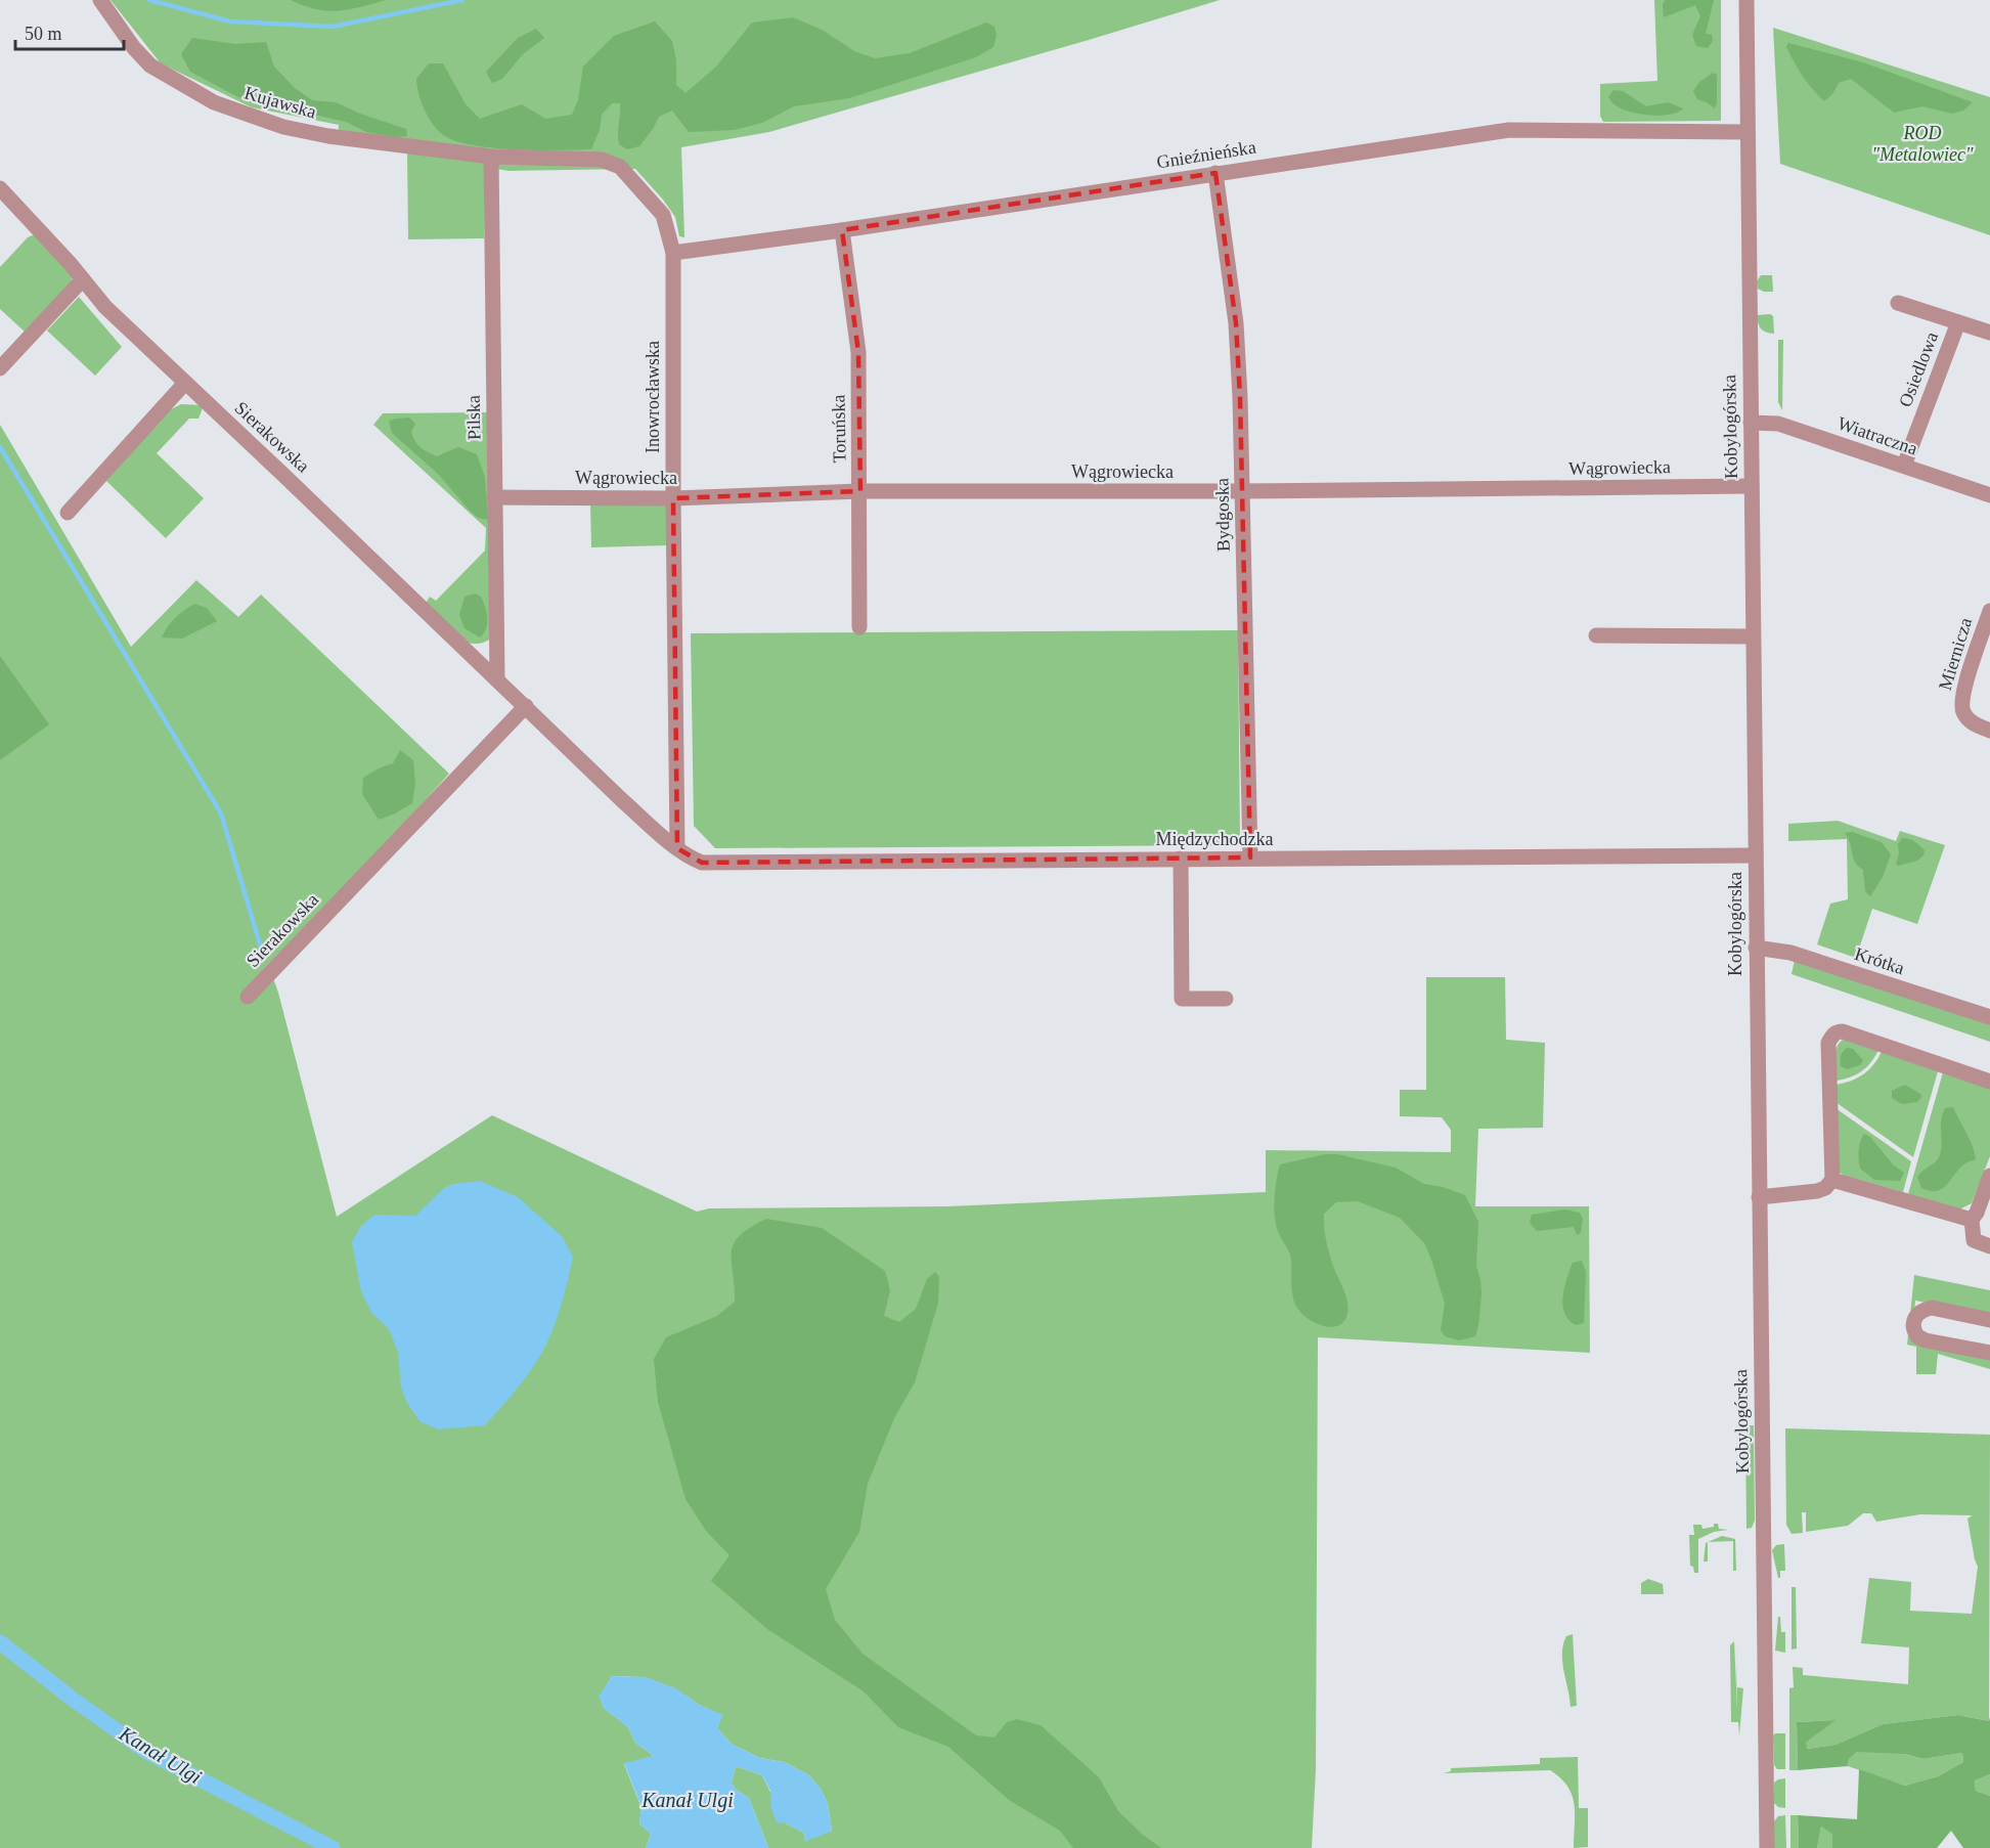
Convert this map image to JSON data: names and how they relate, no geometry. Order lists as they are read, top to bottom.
{
  "streets": {
    "street": [
      "Kujawska",
      "Gnieźnieńska",
      "Osiedlowa",
      "Inowrocławska",
      "Pilska",
      "Kobylogórska",
      "Toruńska",
      "Wiatraczna",
      "Sierakowska",
      "Wągrowiecka",
      "Bydgoska",
      "Miernicza",
      "Międzychodzka",
      "Krótka"
    ]
  },
  "crossings": [
    ["Kujawska", "Inowrocławska"],
    ["Kujawska", "Pilska"],
    ["Gnieźnieńska", "Inowrocławska"],
    ["Gnieźnieńska", "Kobylogórska"],
    ["Gnieźnieńska", "Toruńska"],
    ["Gnieźnieńska", "Bydgoska"],
    ["Osiedlowa", "Wiatraczna"],
    ["Inowrocławska", "Pilska"],
    ["Inowrocławska", "Sierakowska"],
    ["Inowrocławska", "Wągrowiecka"],
    ["Inowrocławska", "Międzychodzka"],
    ["Pilska", "Sierakowska"],
    ["Pilska", "Wągrowiecka"],
    ["Kobylogórska", "Wiatraczna"],
    ["Kobylogórska", "Wągrowiecka"],
    ["Kobylogórska", "Międzychodzka"],
    ["Kobylogórska", "Krótka"],
    ["Toruńska", "Wągrowiecka"],
    ["Sierakowska", "Międzychodzka"],
    ["Wągrowiecka", "Bydgoska"],
    ["Bydgoska", "Międzychodzka"]
  ],
  "water": ["Kanał Ulgi"],
  "parks": ["ROD \"Metalowiec\""],
  "scale_bar": "50 m"
}
